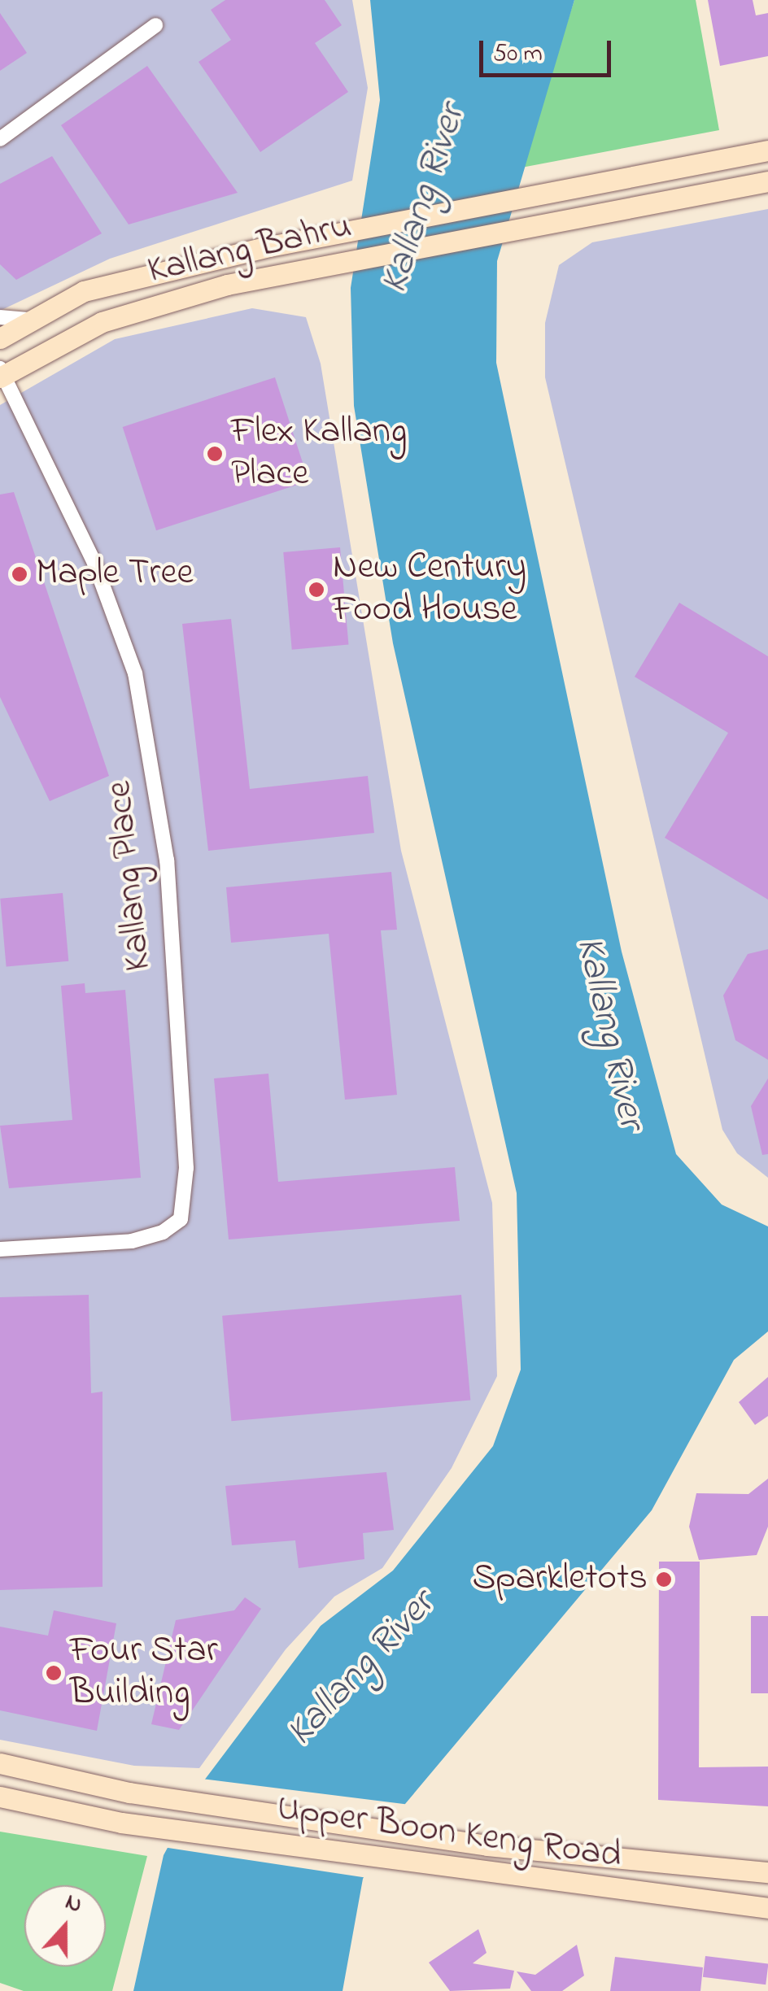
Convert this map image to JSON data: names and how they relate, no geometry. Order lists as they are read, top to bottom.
{
  "streets": {
    "main road": ["Kallang Bahru", "Upper Boon Keng Road"],
    "street": ["Kallang Place"]
  },
  "crossings": [
    ["Kallang Bahru", "Kallang Place"]
  ],
  "water": ["Kallang River"],
  "places": [
    "Flex Kallang Place",
    "Maple Tree",
    "New Century Food House",
    "Sparkletots",
    "Four Star Building"
  ],
  "scale_bar": "50 m",
  "north": "top"
}
